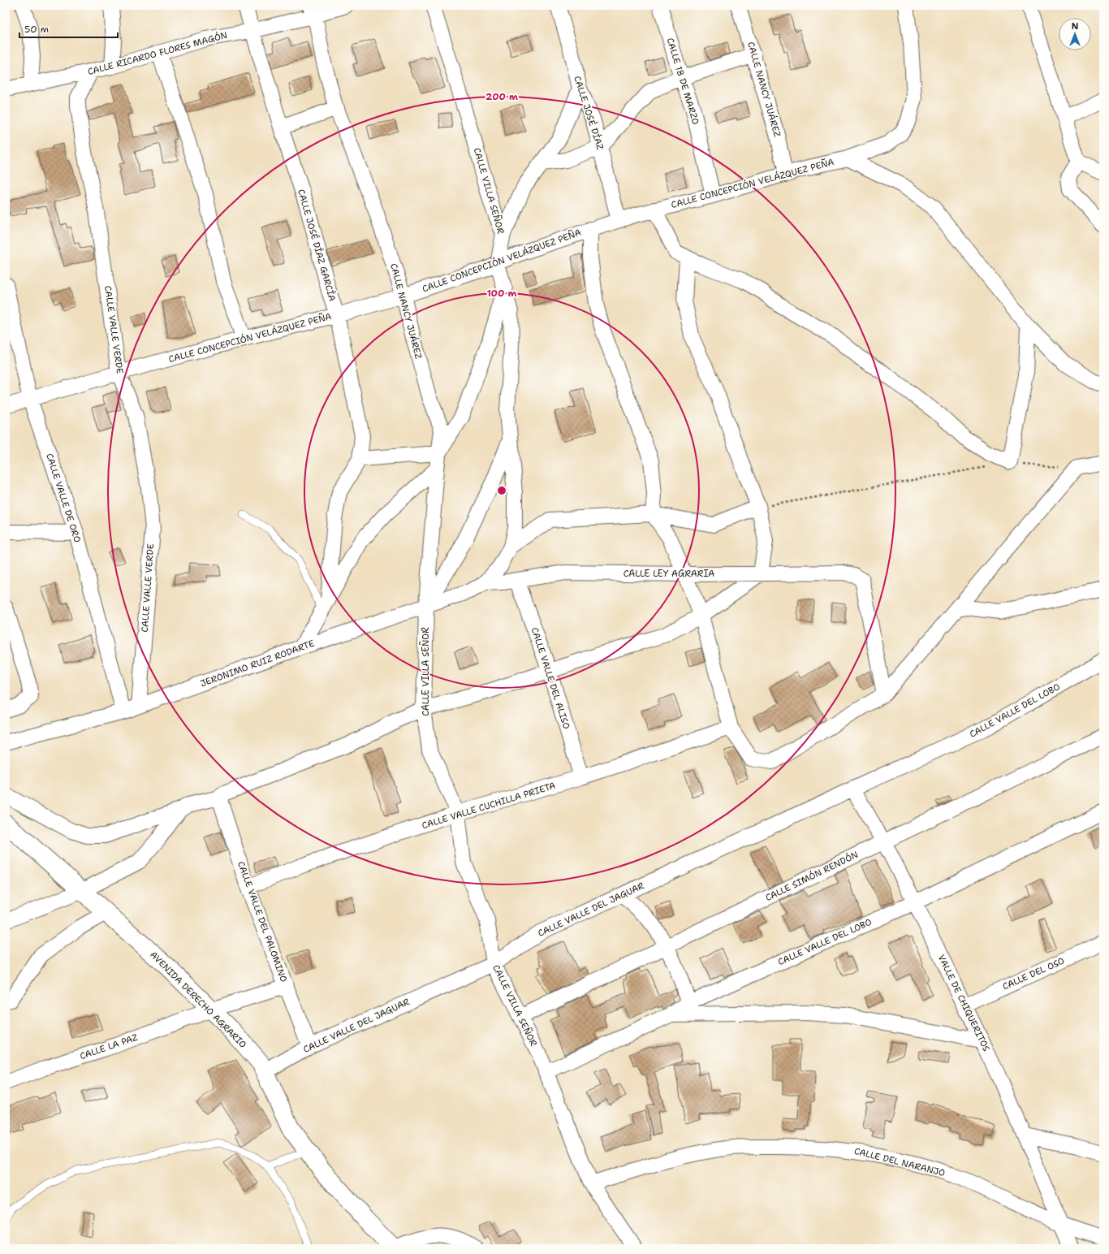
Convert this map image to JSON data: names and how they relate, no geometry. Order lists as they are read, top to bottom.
{
  "streets": {
    "street": [
      "CALLE RICARDO FLORES MAGÓN",
      "CALLE 18 DE MARZO",
      "CALLE NANCY JUÁREZ",
      "CALLE JOSÉ DÍAZ",
      "CALLE CONCEPCIÓN VELÁZQUEZ PEÑA",
      "CALLE VILLA SEÑOR",
      "CALLE JOSÉ DÍAZ GARCÍA",
      "CALLE VALLE VERDE",
      "CALLE VALLE DE ORO",
      "CALLE LEY AGRARIA",
      "JERONIMO RUIZ RODARTE",
      "CALLE VALLE DEL ALISO",
      "CALLE VALLE DEL LOBO",
      "CALLE VALLE CUCHILLA PRIETA",
      "CALLE SIMÓN RENDÓN",
      "CALLE VALLE DEL JAGUAR",
      "CALLE VALLE DEL PALOMINO",
      "CALLE DEL OSO",
      "AVENIDA DERECHO AGRARIO",
      "VALLE DE CHIQUERITOS",
      "CALLE LA PAZ",
      "CALLE DEL NARANJO"
    ]
  },
  "crossings": [
    ["CALLE RICARDO FLORES MAGÓN", "CALLE NANCY JUÁREZ"],
    ["CALLE RICARDO FLORES MAGÓN", "CALLE JOSÉ DÍAZ GARCÍA"],
    ["CALLE RICARDO FLORES MAGÓN", "CALLE VALLE VERDE"],
    ["CALLE 18 DE MARZO", "CALLE CONCEPCIÓN VELÁZQUEZ PEÑA"],
    ["CALLE NANCY JUÁREZ", "CALLE CONCEPCIÓN VELÁZQUEZ PEÑA"],
    ["CALLE NANCY JUÁREZ", "CALLE VILLA SEÑOR"],
    ["CALLE NANCY JUÁREZ", "JERONIMO RUIZ RODARTE"],
    ["CALLE JOSÉ DÍAZ", "CALLE CONCEPCIÓN VELÁZQUEZ PEÑA"],
    ["CALLE CONCEPCIÓN VELÁZQUEZ PEÑA", "CALLE VILLA SEÑOR"],
    ["CALLE CONCEPCIÓN VELÁZQUEZ PEÑA", "CALLE JOSÉ DÍAZ GARCÍA"],
    ["CALLE CONCEPCIÓN VELÁZQUEZ PEÑA", "CALLE VALLE VERDE"],
    ["CALLE CONCEPCIÓN VELÁZQUEZ PEÑA", "CALLE VALLE DE ORO"],
    ["CALLE VILLA SEÑOR", "JERONIMO RUIZ RODARTE"],
    ["CALLE VILLA SEÑOR", "CALLE VALLE DEL LOBO"],
    ["CALLE VILLA SEÑOR", "CALLE VALLE CUCHILLA PRIETA"],
    ["CALLE VILLA SEÑOR", "CALLE SIMÓN RENDÓN"],
    ["CALLE VILLA SEÑOR", "CALLE VALLE DEL JAGUAR"],
    ["CALLE VILLA SEÑOR", "CALLE DEL NARANJO"],
    ["CALLE VALLE VERDE", "JERONIMO RUIZ RODARTE"],
    ["CALLE VALLE DE ORO", "JERONIMO RUIZ RODARTE"],
    ["CALLE LEY AGRARIA", "JERONIMO RUIZ RODARTE"],
    ["CALLE LEY AGRARIA", "CALLE VALLE DEL ALISO"],
    ["CALLE VALLE DEL ALISO", "CALLE VALLE CUCHILLA PRIETA"],
    ["CALLE VALLE DEL LOBO", "CALLE VALLE DEL JAGUAR"],
    ["CALLE VALLE DEL LOBO", "VALLE DE CHIQUERITOS"],
    ["CALLE VALLE CUCHILLA PRIETA", "CALLE VALLE DEL PALOMINO"],
    ["CALLE SIMÓN RENDÓN", "VALLE DE CHIQUERITOS"],
    ["CALLE VALLE DEL JAGUAR", "CALLE VALLE DEL PALOMINO"],
    ["CALLE VALLE DEL JAGUAR", "AVENIDA DERECHO AGRARIO"],
    ["CALLE VALLE DEL JAGUAR", "VALLE DE CHIQUERITOS"],
    ["CALLE VALLE DEL PALOMINO", "CALLE LA PAZ"],
    ["CALLE DEL OSO", "VALLE DE CHIQUERITOS"],
    ["AVENIDA DERECHO AGRARIO", "CALLE LA PAZ"],
    ["VALLE DE CHIQUERITOS", "CALLE DEL NARANJO"]
  ],
  "scale_bar": "50 m",
  "north": "top",
  "rings": ["200 m", "100 m"]
}
